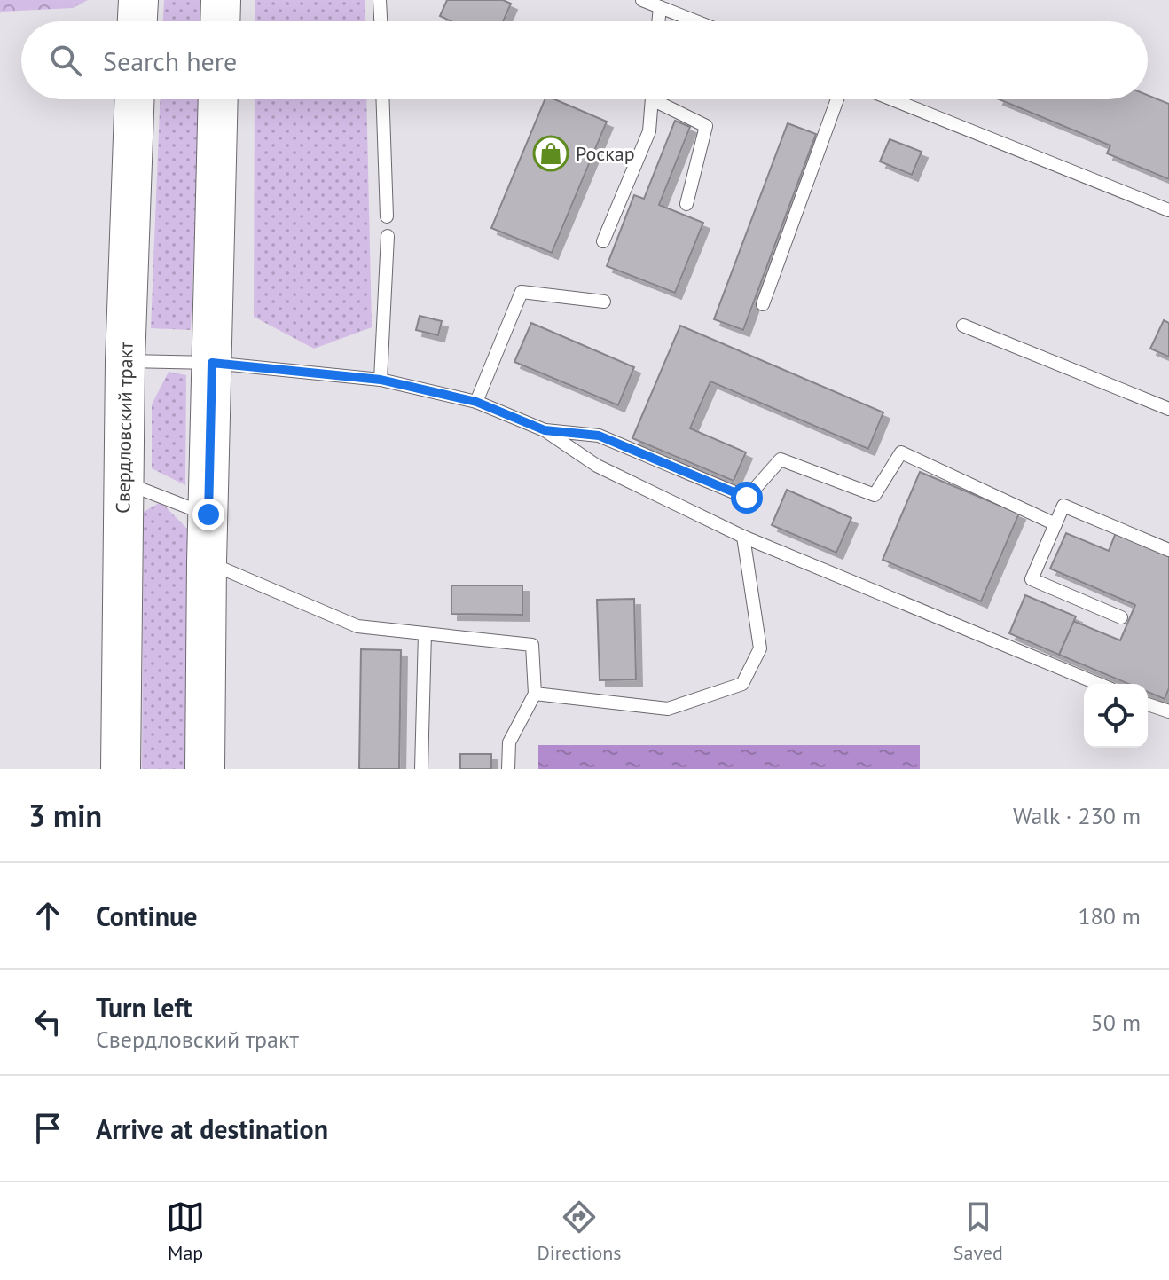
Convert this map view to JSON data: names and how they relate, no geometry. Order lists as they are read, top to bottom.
{
  "streets": {
    "main road": ["Свердловский тракт"]
  },
  "places": {
    "shop": ["Роскар"]
  },
  "page": {
    "search": "Search here",
    "heading": ["3 min", "Walk · 230 m"],
    "list": [
      ["Continue", "180 m"],
      ["Turn left", "Свердловский тракт", "50 m"],
      "Arrive at destination"
    ],
    "nav": ["Map", "Directions", "Saved"]
  }
}
